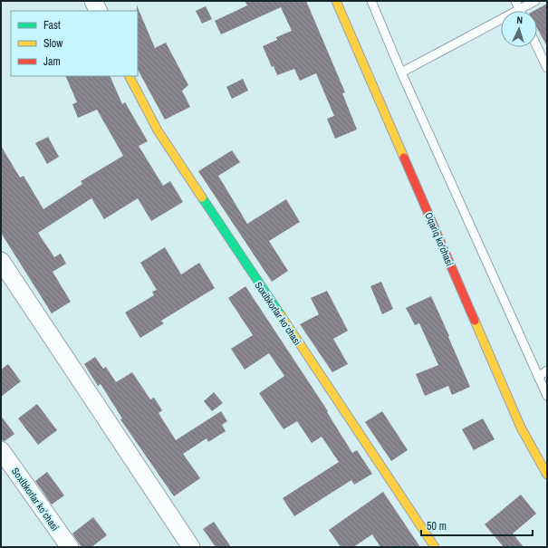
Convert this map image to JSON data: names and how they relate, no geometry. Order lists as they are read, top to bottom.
{
  "streets": {
    "street": ["Oqariq ko'chasi", "Soxibkorlar koʻchasi"]
  },
  "legend": ["Fast", "Slow", "Jam"],
  "scale_bar": "50 m",
  "north": "top"
}
